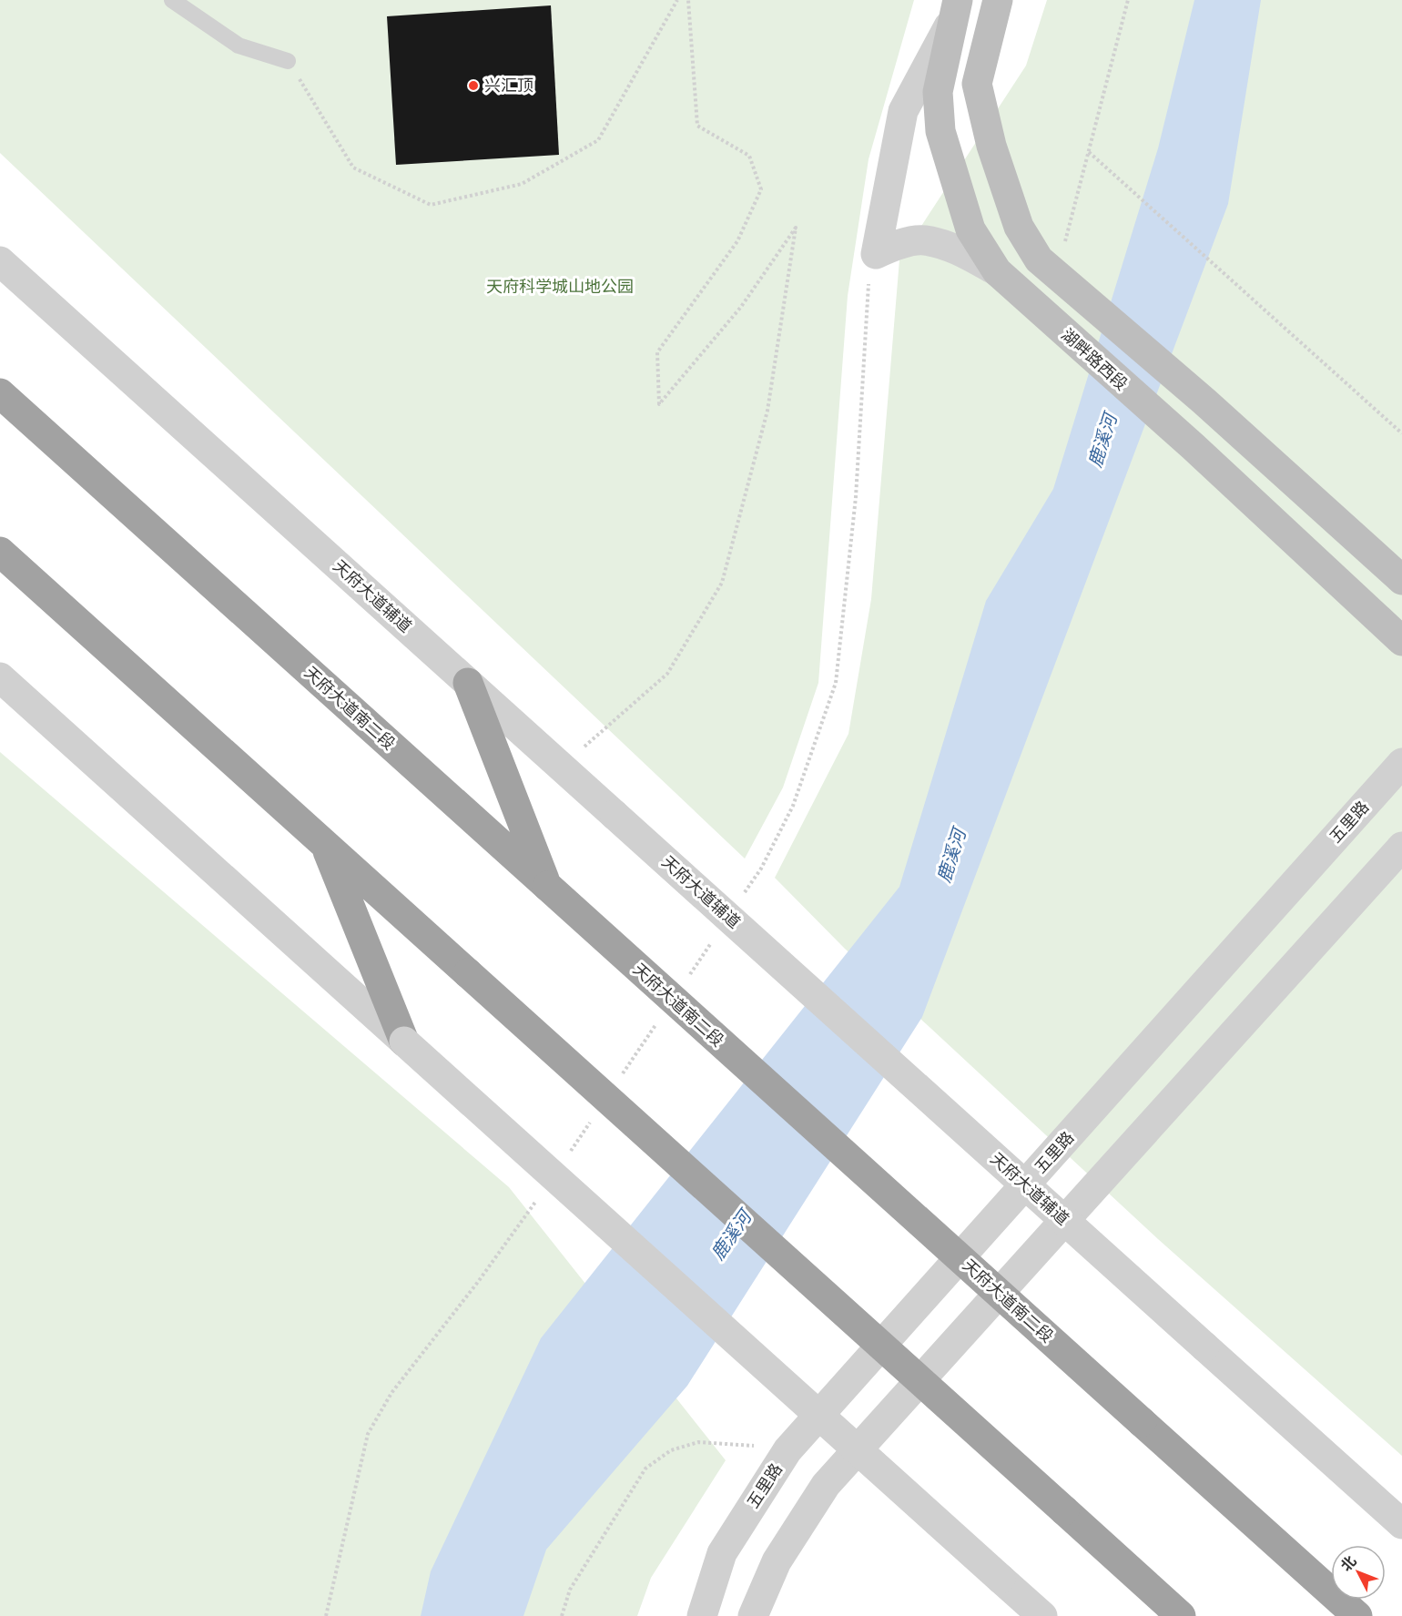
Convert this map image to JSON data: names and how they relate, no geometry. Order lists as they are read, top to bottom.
{
  "streets": {
    "highway": ["天府大道南二段"],
    "main road": ["湖畔路西段"],
    "street": ["天府大道辅道", "五里路"]
  },
  "water": ["鹿溪河"],
  "parks": ["天府科学城山地公园"],
  "places": ["兴汇顶"],
  "north": "top left"
}
